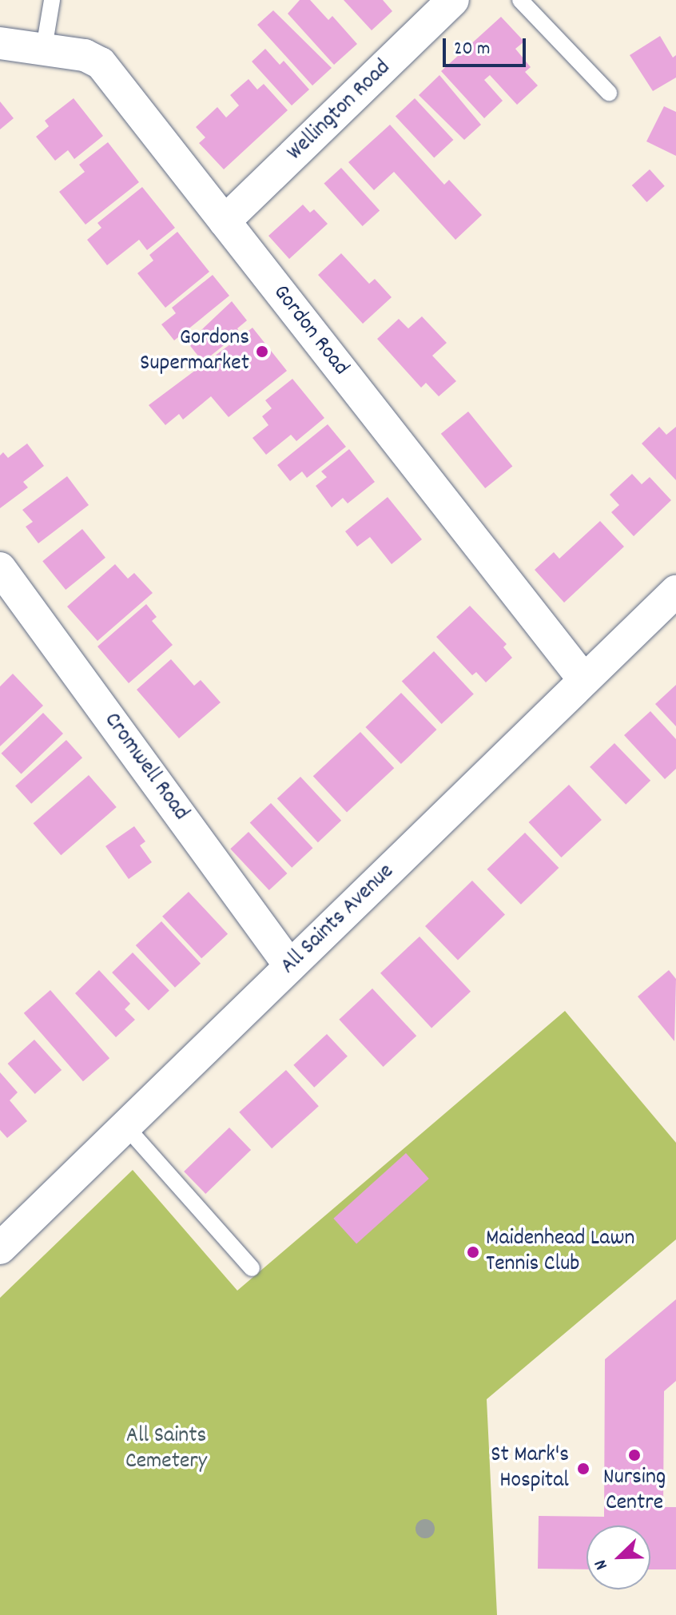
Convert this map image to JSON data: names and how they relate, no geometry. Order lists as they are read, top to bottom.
{
  "streets": {
    "street": [
      "Wellington Road",
      "Gordon Road",
      "Cromwell Road",
      "All Saints Avenue"
    ]
  },
  "crossings": [
    ["Wellington Road", "Gordon Road"],
    ["Gordon Road", "All Saints Avenue"],
    ["Cromwell Road", "All Saints Avenue"]
  ],
  "parks": ["All Saints Cemetery"],
  "places": [
    "Gordons Supermarket",
    "Maidenhead Lawn Tennis Club",
    "Nursing Centre",
    "St Mark's Hospital"
  ],
  "scale_bar": "20 m",
  "north": "bottom left"
}
